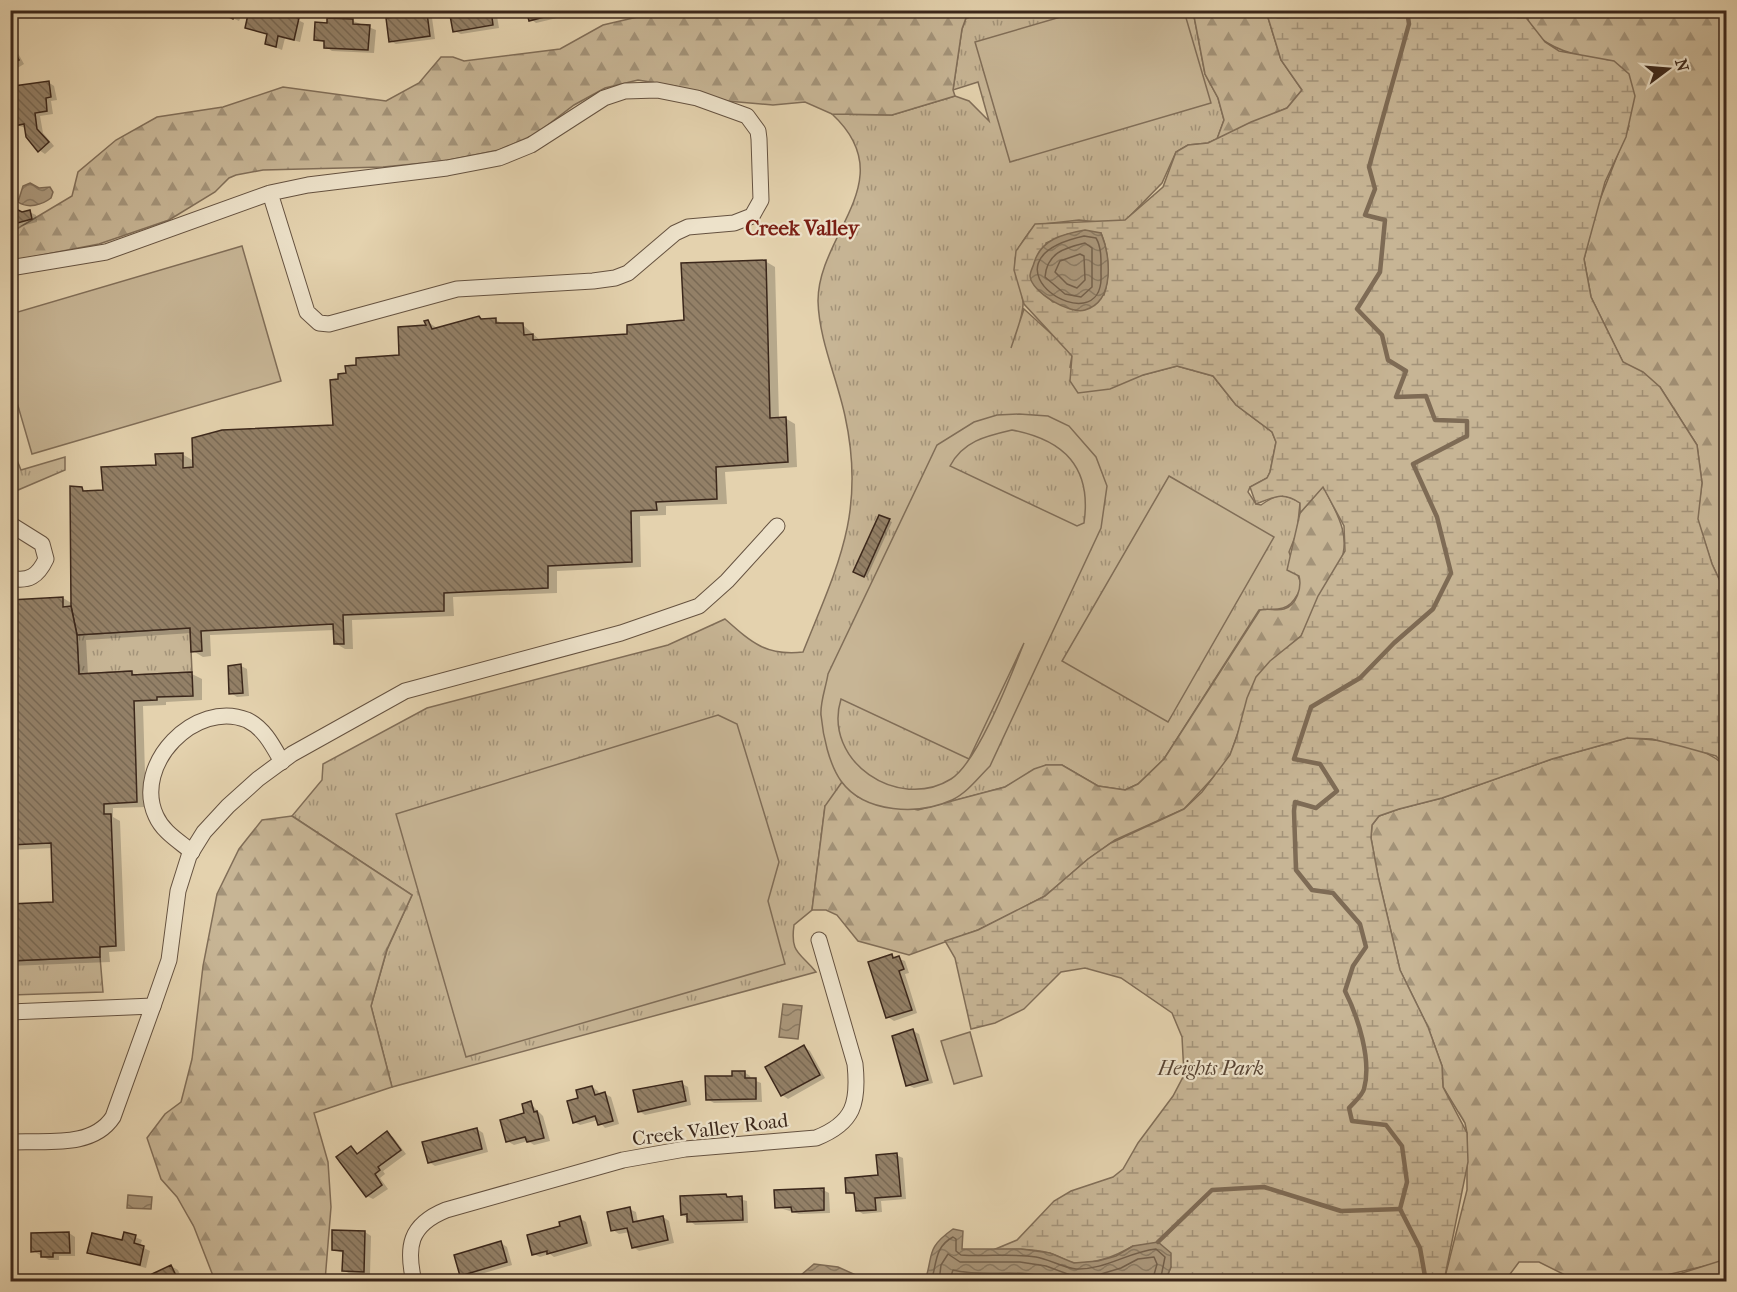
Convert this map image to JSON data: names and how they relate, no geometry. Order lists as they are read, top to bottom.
{
  "streets": {
    "street": ["Creek Valley Road"]
  },
  "districts": ["Creek Valley"],
  "parks": ["Heights Park"],
  "north": "right"
}
